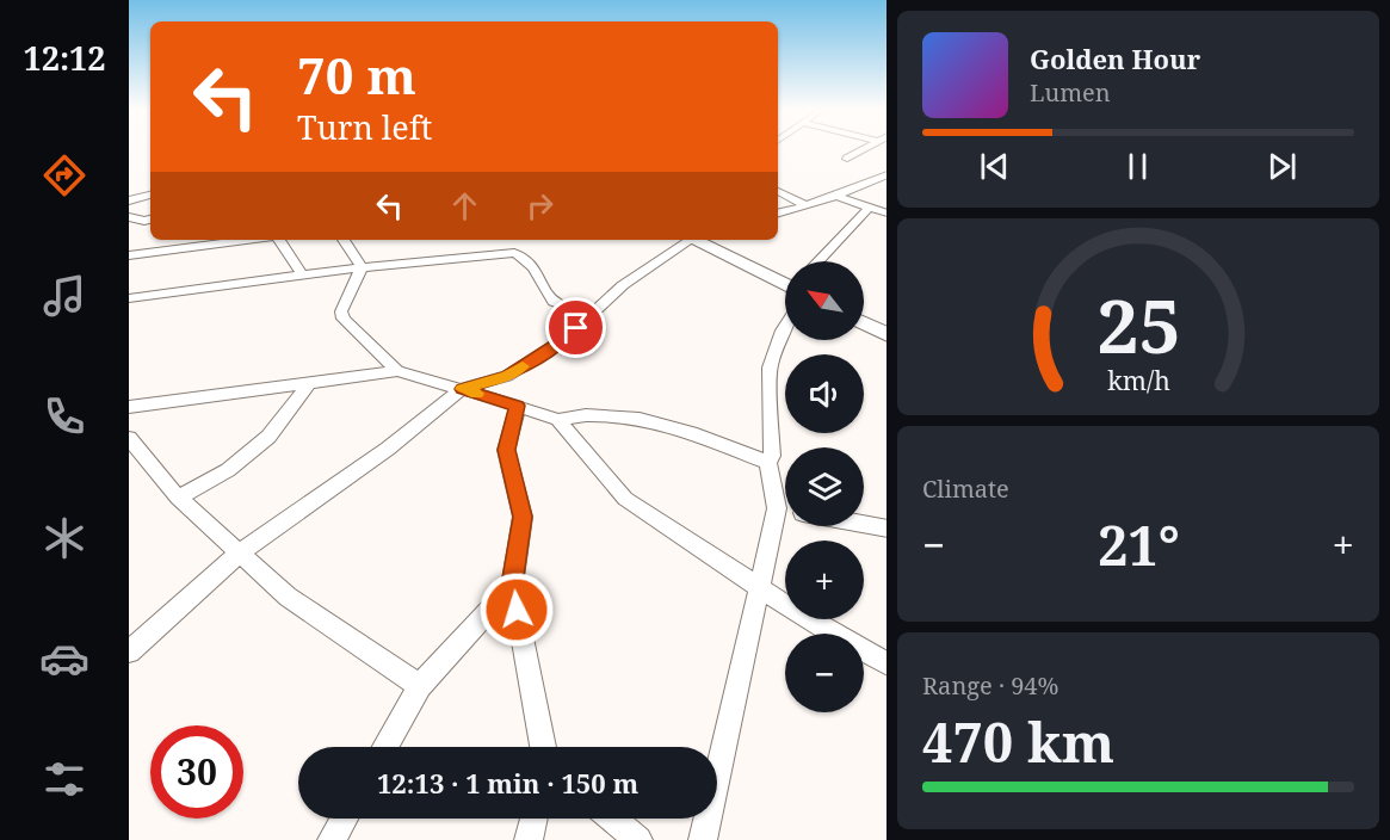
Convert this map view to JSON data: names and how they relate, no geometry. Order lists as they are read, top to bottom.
{
  "north": "top left",
  "page": {
    "tabs": "12:12",
    "turn": ["70 m", "Turn left"],
    "song": ["Golden Hour", "Lumen"],
    "map_buttons": ["+", "−"],
    "tile": [
      "Climate",
      ["Range · 94%", "470 km"]
    ],
    "heat": ["−", "21°", "+"],
    "limit": "30",
    "trip": "12:13 · 1 min · 150 m",
    "gauge": ["25", "km/h"]
  }
}
